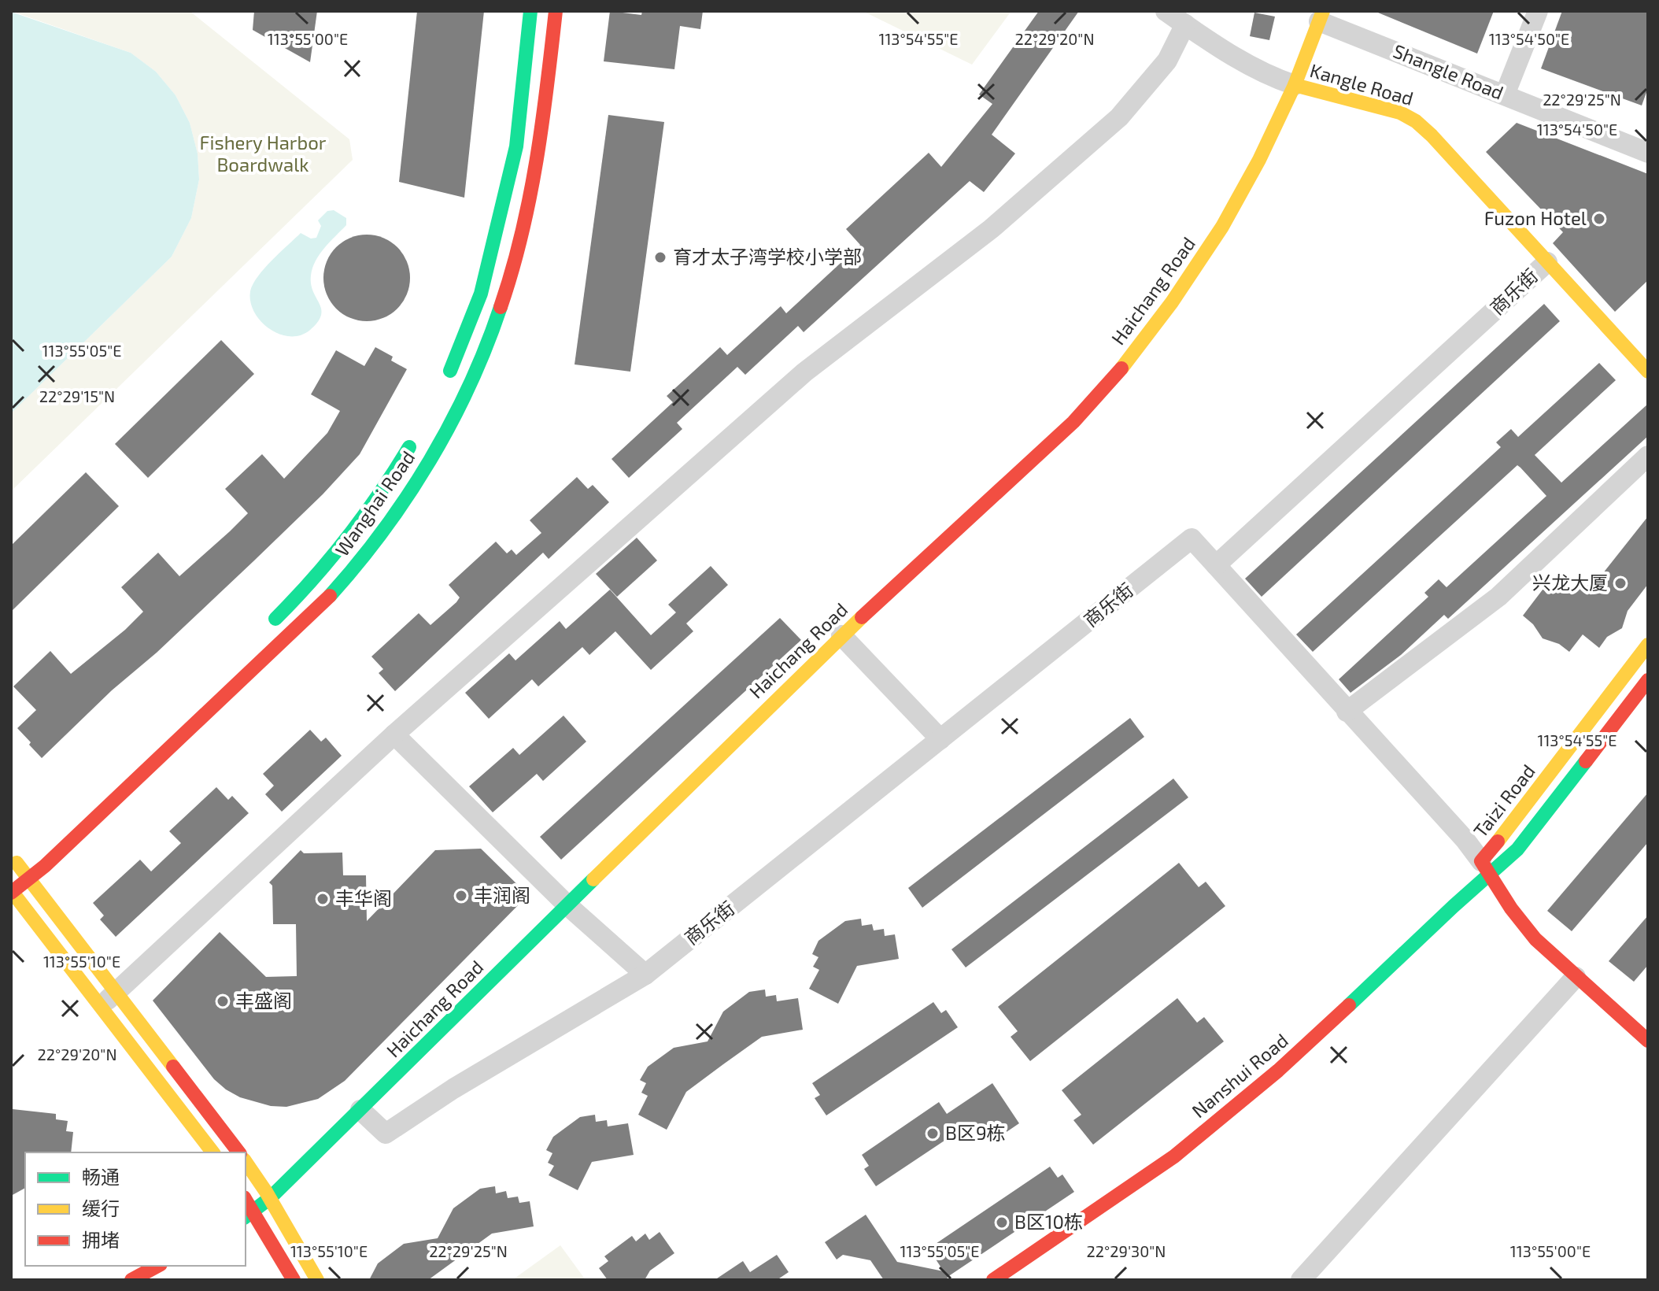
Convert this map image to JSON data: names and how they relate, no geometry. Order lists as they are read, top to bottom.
{
  "streets": {
    "street": [
      "Shangle Road",
      "Kangle Road",
      "Haichang Road",
      "商乐街",
      "Wanghai Road",
      "Taizi Road",
      "Nanshui Road"
    ]
  },
  "crossings": [
    ["Shangle Road", "Haichang Road"],
    ["Kangle Road", "Haichang Road"],
    ["Kangle Road", "商乐街"],
    ["Haichang Road", "商乐街"],
    ["Taizi Road", "Nanshui Road"]
  ],
  "parks": ["Fishery Harbor Boardwalk"],
  "places": [
    "Fuzon Hotel",
    "育才太子湾学校小学部",
    "兴龙大厦",
    "丰润阁",
    "丰华阁",
    "丰盛阁",
    "B区9栋",
    "B区10栋"
  ],
  "legend": ["畅通", "缓行", "拥堵"],
  "coordinates": [
    "113°55'00\"E",
    "113°54'55\"E",
    "22°29'20\"N",
    "113°54'50\"E",
    "22°29'25\"N",
    "113°55'05\"E",
    "22°29'15\"N",
    "113°55'10\"E",
    "22°29'30\"N"
  ]
}
